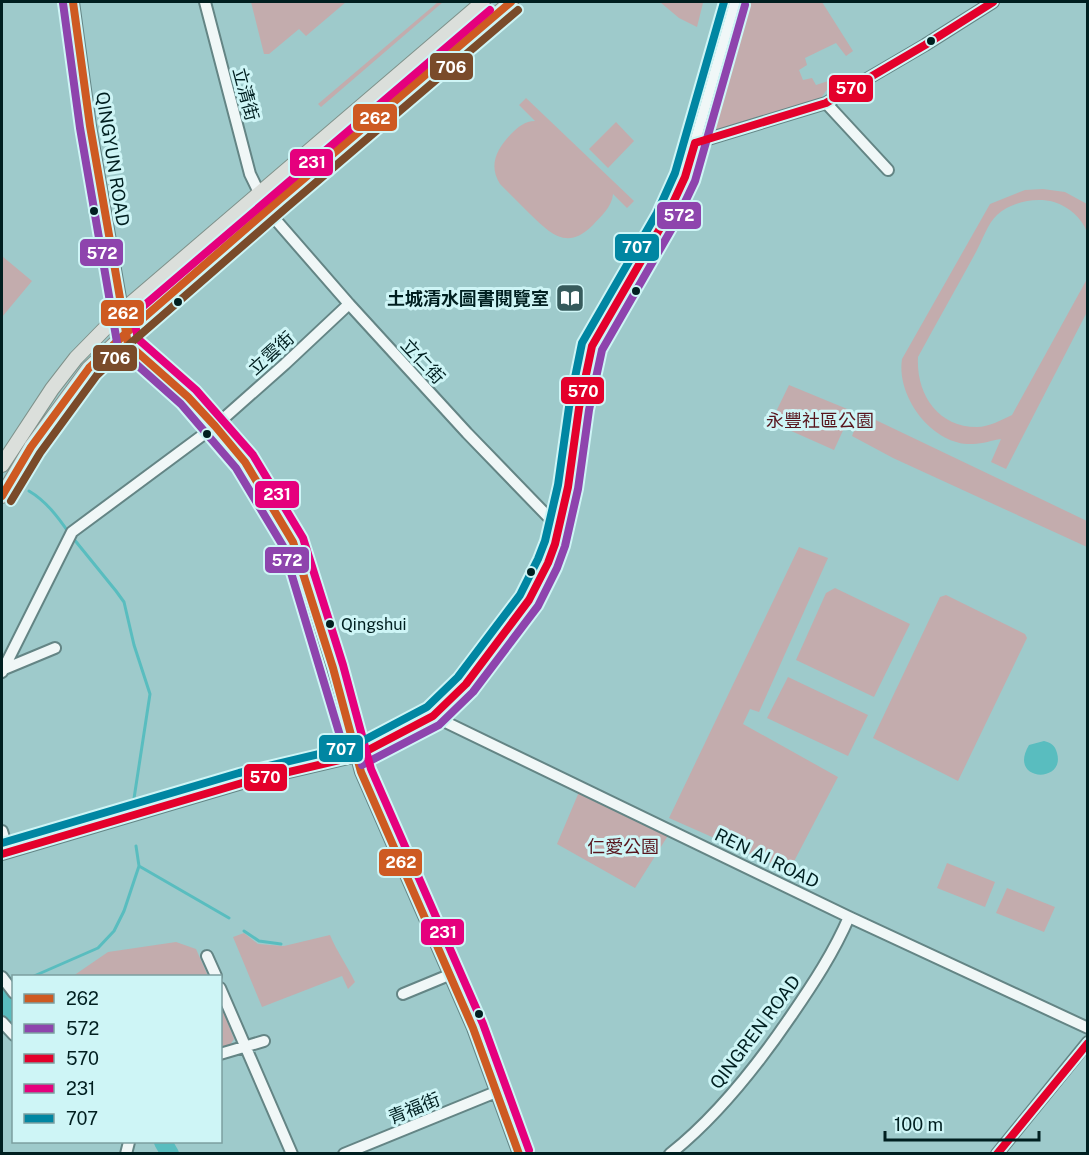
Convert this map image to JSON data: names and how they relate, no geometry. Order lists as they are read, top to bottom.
{
  "streets": {
    "street": [
      "立清街",
      "QINGYUN ROAD",
      "立雲街",
      "立仁街",
      "REN AI ROAD",
      "QINGREN ROAD",
      "青福街"
    ]
  },
  "crossings": [
    ["立清街", "立仁街"],
    ["立雲街", "立仁街"],
    ["REN AI ROAD", "QINGREN ROAD"]
  ],
  "parks": ["永豐社區公園", "仁愛公園"],
  "places": {
    "library": ["土城清水圖書閱覽室"],
    "other": ["Qingshui"]
  },
  "lines": [
    "transit line 262",
    "transit line 570",
    "transit line 707",
    "transit line 572",
    "transit line 231",
    "transit line 706"
  ],
  "legend": [
    "262",
    "572",
    "570",
    "231",
    "707"
  ],
  "scale_bar": "100 m"
}
